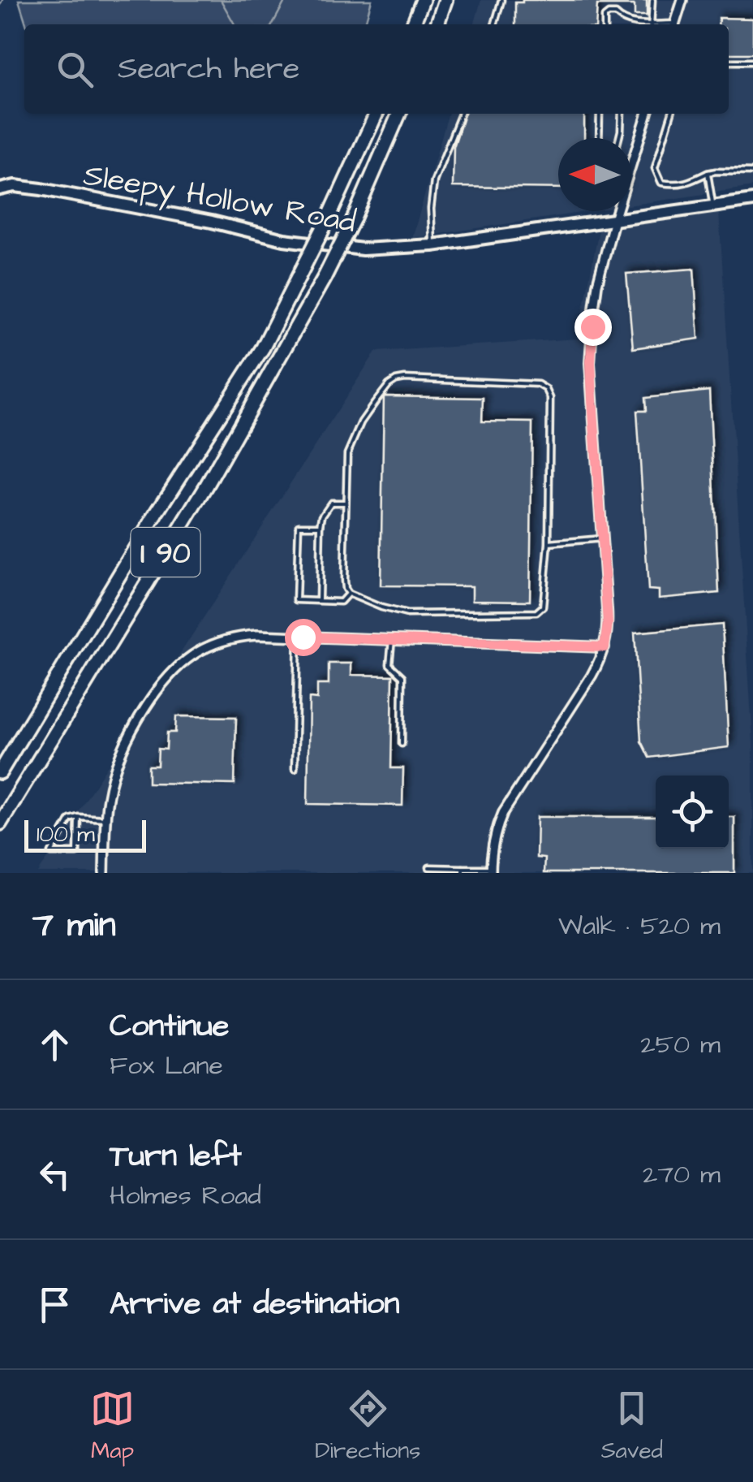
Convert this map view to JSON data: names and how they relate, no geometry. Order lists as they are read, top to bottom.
{
  "streets": {
    "highway": ["I 90"],
    "street": ["Sleepy Hollow Road"]
  },
  "scale_bar": "100 m",
  "north": "left",
  "page": {
    "search": "Search here",
    "scale": "100 m",
    "heading": ["7 min", "Walk · 520 m"],
    "list": [
      ["Continue", "Fox Lane", "250 m"],
      ["Turn left", "Holmes Road", "270 m"],
      "Arrive at destination"
    ],
    "nav": ["Map", "Directions", "Saved"]
  }
}
